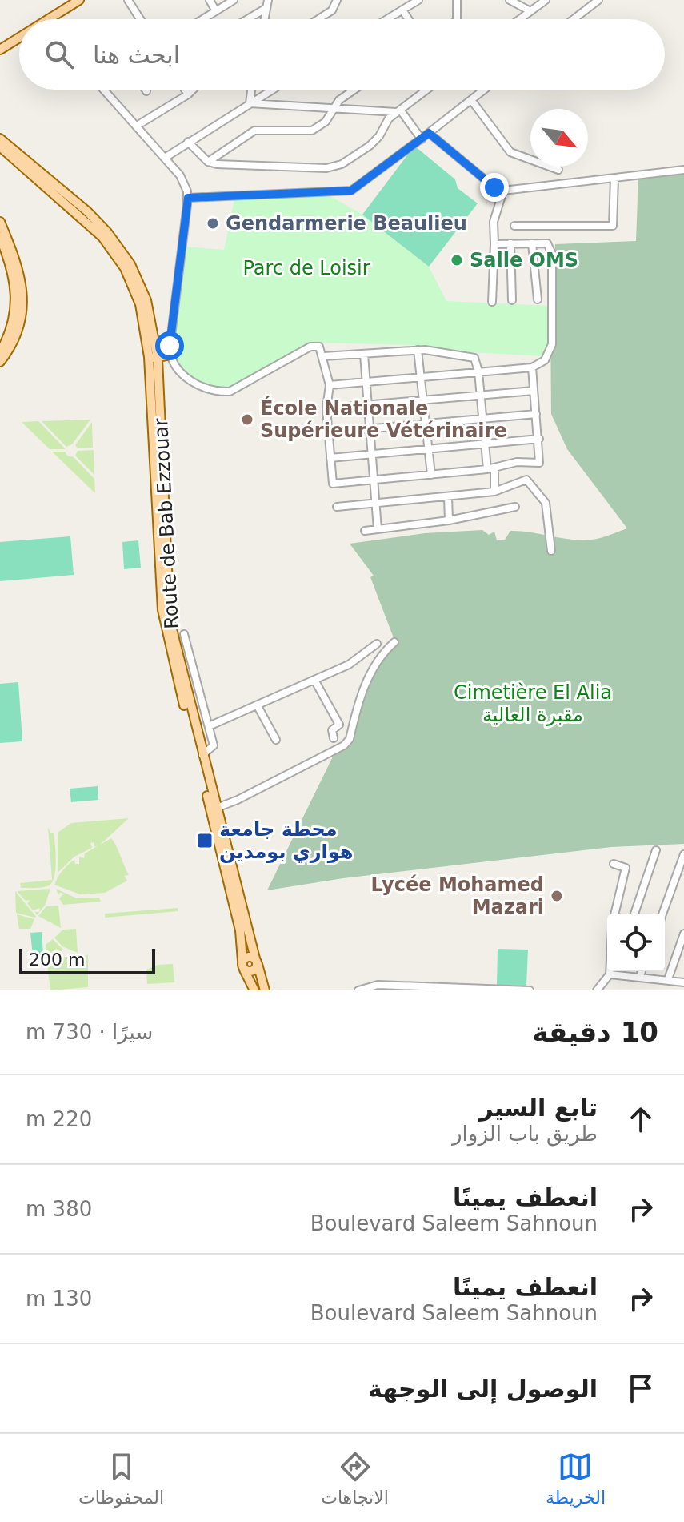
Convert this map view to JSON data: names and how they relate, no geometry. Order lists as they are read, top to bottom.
{
  "streets": {
    "main road": ["Route de Bab Ezzouar"]
  },
  "parks": ["Parc de Loisir", "Cimetière El Alia مقبرة العالية"],
  "places": {
    "other": [
      "Gendarmerie Beaulieu",
      "Salle OMS",
      "École Nationale Supérieure Vétérinaire",
      "Lycée Mohamed Mazari"
    ],
    "transit": ["محطة جامعة هواري بومدين"]
  },
  "scale_bar": "200 m",
  "north": "bottom right",
  "page": {
    "search": "ابحث هنا",
    "scale": "200 m",
    "heading": ["10 دقيقة", "سيرًا · 730 m"],
    "list": [
      ["تابع السير", "طريق باب الزوار", "220 m"],
      ["انعطف يمينًا", "Boulevard Saleem Sahnoun", "380 m"],
      ["انعطف يمينًا", "Boulevard Saleem Sahnoun", "130 m"],
      "الوصول إلى الوجهة"
    ],
    "nav": ["الخريطة", "الاتجاهات", "المحفوظات"]
  }
}
